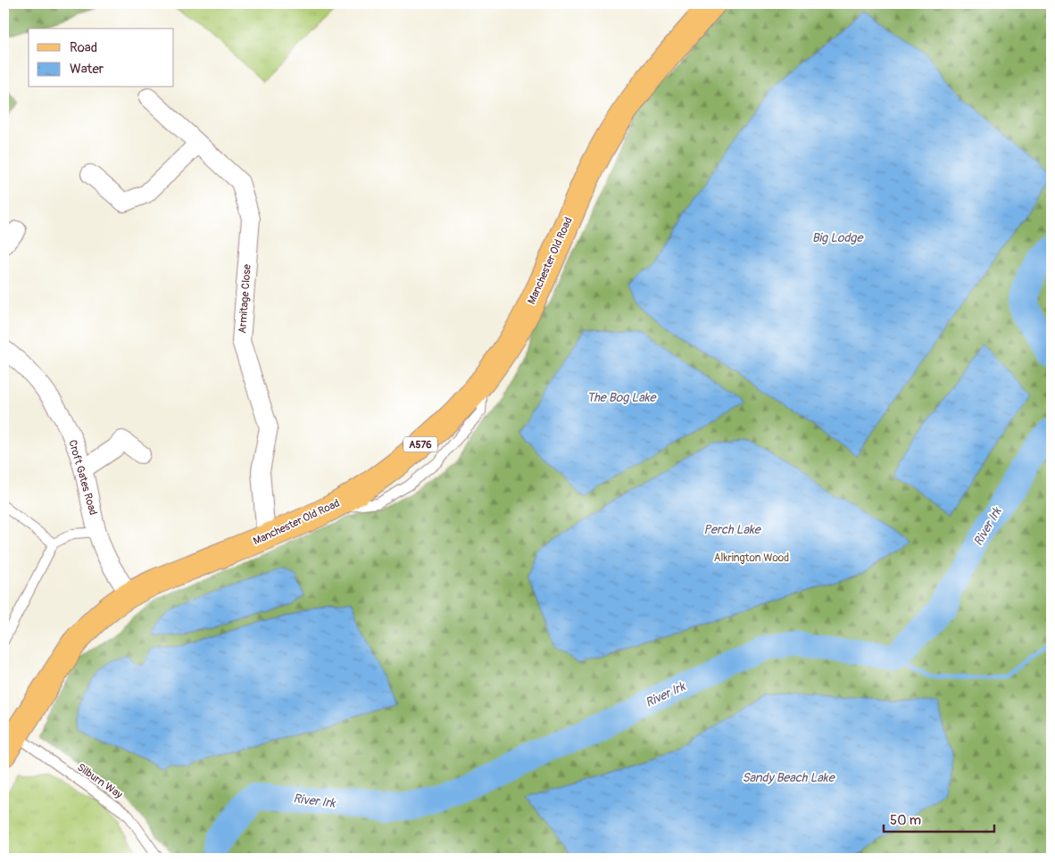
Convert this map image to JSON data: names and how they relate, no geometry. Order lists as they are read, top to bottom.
{
  "streets": {
    "main road": ["Manchester Old Road", "A576"],
    "street": ["Armitage Close", "Croft Gates Road"],
    "lane": ["Silburn Way"]
  },
  "crossings": [
    ["Manchester Old Road", "Armitage Close"],
    ["Manchester Old Road", "Croft Gates Road"],
    ["Manchester Old Road", "Silburn Way"]
  ],
  "water": [
    "Big Lodge",
    "The Bog Lake",
    "River Irk",
    "Perch Lake",
    "Sandy Beach Lake"
  ],
  "parks": ["Alkrington Wood"],
  "legend": ["Road", "Water"],
  "scale_bar": "50 m"
}
